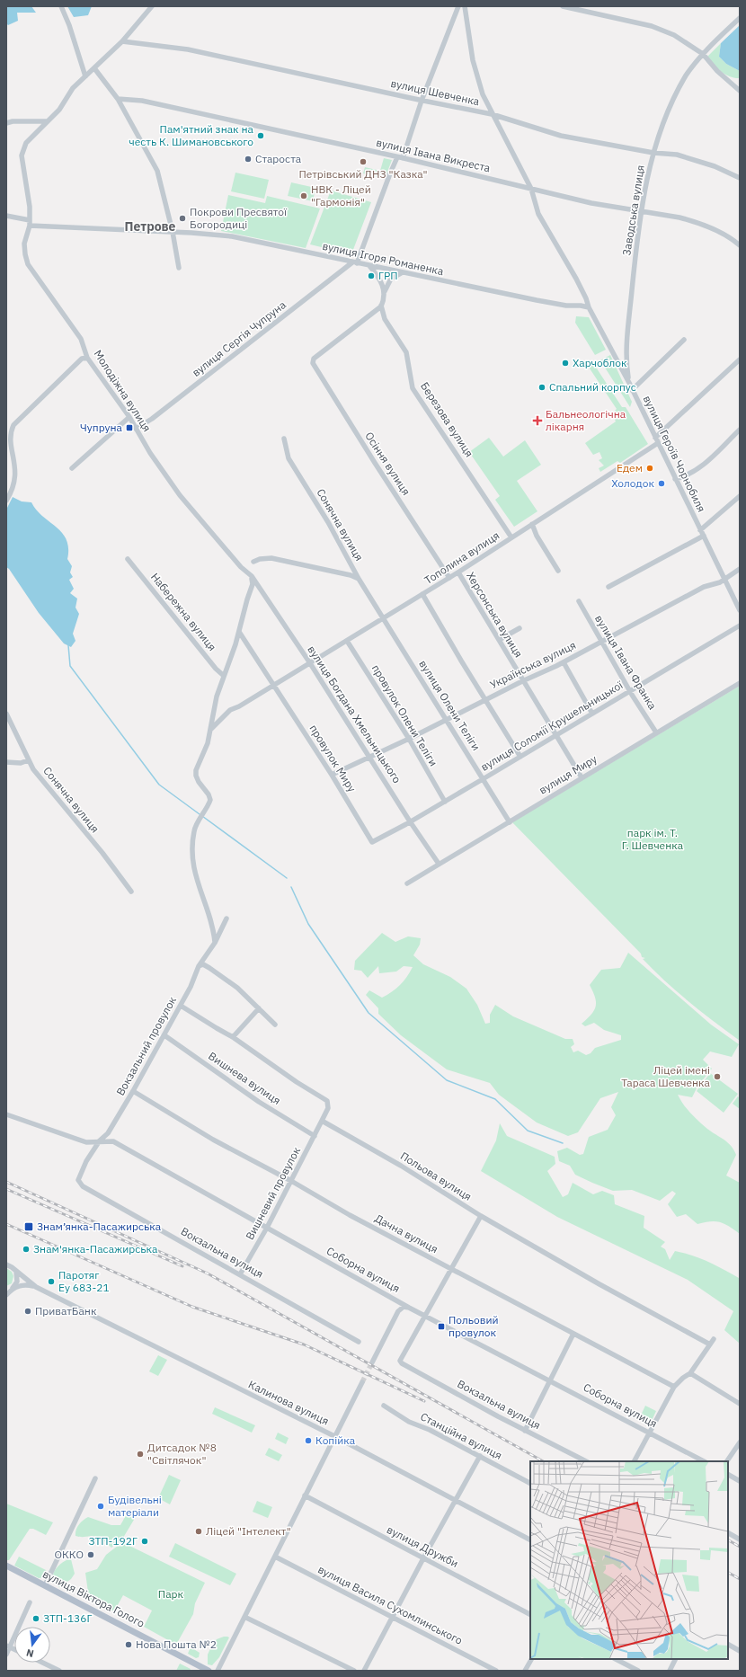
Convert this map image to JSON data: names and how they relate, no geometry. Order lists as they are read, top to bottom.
{
  "streets": {
    "main road": ["вулиця Віктора Голого"],
    "street": [
      "вулиця Шевченка",
      "вулиця Івана Викреста",
      "Заводська вулиця",
      "вулиця Ігоря Романенка",
      "вулиця Сергія Чупруна",
      "Молодіжна вулиця",
      "Березова вулиця",
      "вулиця Героїв Чорнобиля",
      "Осіння вулиця",
      "Сонячна вулиця",
      "Тополина вулиця",
      "Набережна вулиця",
      "Херсонська вулиця",
      "вулиця Івана Франка",
      "Українська вулиця",
      "вулиця Олени Теліги",
      "вулиця Богдана Хмельницького",
      "провулок Олени Теліги",
      "вулиця Соломії Крушельницької",
      "провулок Миру",
      "вулиця Миру",
      "Вокзальний провулок",
      "Вишнева вулиця",
      "Польова вулиця",
      "Вишневий провулок",
      "Дачна вулиця",
      "Вокзальна вулиця",
      "Соборна вулиця",
      "Калинова вулиця",
      "Станційна вулиця",
      "вулиця Дружби",
      "вулиця Василя Сухомлинського"
    ]
  },
  "crossings": [
    ["вулиця Шевченка", "Заводська вулиця"],
    ["вулиця Шевченка", "Молодіжна вулиця"],
    ["вулиця Шевченка", "вулиця Героїв Чорнобиля"],
    ["вулиця Івана Викреста", "Заводська вулиця"],
    ["вулиця Івана Викреста", "вулиця Героїв Чорнобиля"],
    ["Заводська вулиця", "вулиця Героїв Чорнобиля"],
    ["вулиця Ігоря Романенка", "вулиця Сергія Чупруна"],
    ["вулиця Ігоря Романенка", "Молодіжна вулиця"],
    ["вулиця Ігоря Романенка", "вулиця Героїв Чорнобиля"],
    ["вулиця Сергія Чупруна", "Молодіжна вулиця"],
    ["Молодіжна вулиця", "вулиця Богдана Хмельницького"],
    ["Березова вулиця", "Осіння вулиця"],
    ["Березова вулиця", "Тополина вулиця"],
    ["вулиця Героїв Чорнобиля", "Тополина вулиця"],
    ["вулиця Героїв Чорнобиля", "Українська вулиця"],
    ["Осіння вулиця", "Тополина вулиця"],
    ["Сонячна вулиця", "Тополина вулиця"],
    ["Сонячна вулиця", "вулиця Олени Теліги"],
    ["Тополина вулиця", "Херсонська вулиця"],
    ["Тополина вулиця", "вулиця Олени Теліги"],
    ["Тополина вулиця", "вулиця Богдана Хмельницького"],
    ["Тополина вулиця", "провулок Олени Теліги"],
    ["Тополина вулиця", "провулок Миру"],
    ["Херсонська вулиця", "Українська вулиця"],
    ["Херсонська вулиця", "вулиця Соломії Крушельницької"],
    ["Херсонська вулиця", "вулиця Миру"],
    ["вулиця Івана Франка", "Українська вулиця"],
    ["вулиця Івана Франка", "вулиця Соломії Крушельницької"],
    ["вулиця Івана Франка", "вулиця Миру"],
    ["Українська вулиця", "вулиця Олени Теліги"],
    ["Українська вулиця", "вулиця Богдана Хмельницького"],
    ["Українська вулиця", "провулок Олени Теліги"],
    ["Українська вулиця", "провулок Миру"],
    ["вулиця Олени Теліги", "вулиця Соломії Крушельницької"],
    ["вулиця Олени Теліги", "вулиця Миру"],
    ["вулиця Богдана Хмельницького", "вулиця Соломії Крушельницької"],
    ["вулиця Богдана Хмельницького", "вулиця Миру"],
    ["провулок Олени Теліги", "вулиця Соломії Крушельницької"],
    ["вулиця Соломії Крушельницької", "провулок Миру"],
    ["Вокзальний провулок", "Вишнева вулиця"],
    ["Вокзальний провулок", "Дачна вулиця"],
    ["Вокзальний провулок", "Вокзальна вулиця"],
    ["Вокзальний провулок", "Соборна вулиця"],
    ["Вишнева вулиця", "Вишневий провулок"],
    ["Польова вулиця", "Вишневий провулок"],
    ["Вишневий провулок", "Дачна вулиця"],
    ["Вишневий провулок", "Вокзальна вулиця"],
    ["Вишневий провулок", "Соборна вулиця"],
    ["Вокзальна вулиця", "Соборна вулиця"]
  ],
  "districts": ["Петрове"],
  "parks": ["парк ім. Т. Г. Шевченка", "Парк"],
  "places": {
    "other": [
      "Пам'ятний знак на честь К. Шимановського",
      "Староста",
      "Петрівський ДНЗ \"Казка\"",
      "НВК - Ліцей \"Гармонія\"",
      "Покрови Пресвятої Богородиці",
      "ГРП",
      "Харчоблок",
      "Спальний корпус",
      "Едем",
      "Холодок",
      "Ліцей імені Тараса Шевченка",
      "Знам'янка-Пасажирська",
      "Паротяг Еу 683-21",
      "ПриватБанк",
      "Копійка",
      "Дитсадок №8 \"Світлячок\"",
      "Будівельні матеріали",
      "Ліцей \"Інтелект\"",
      "ЗТП-192Г",
      "ОККО",
      "ЗТП-136Г",
      "Нова Пошта №2"
    ],
    "health": ["Бальнеологічна лікарня"],
    "transit": ["Чупруна", "Знам’янка-Пасажирська", "Польовий провулок"]
  },
  "north": "bottom"
}
